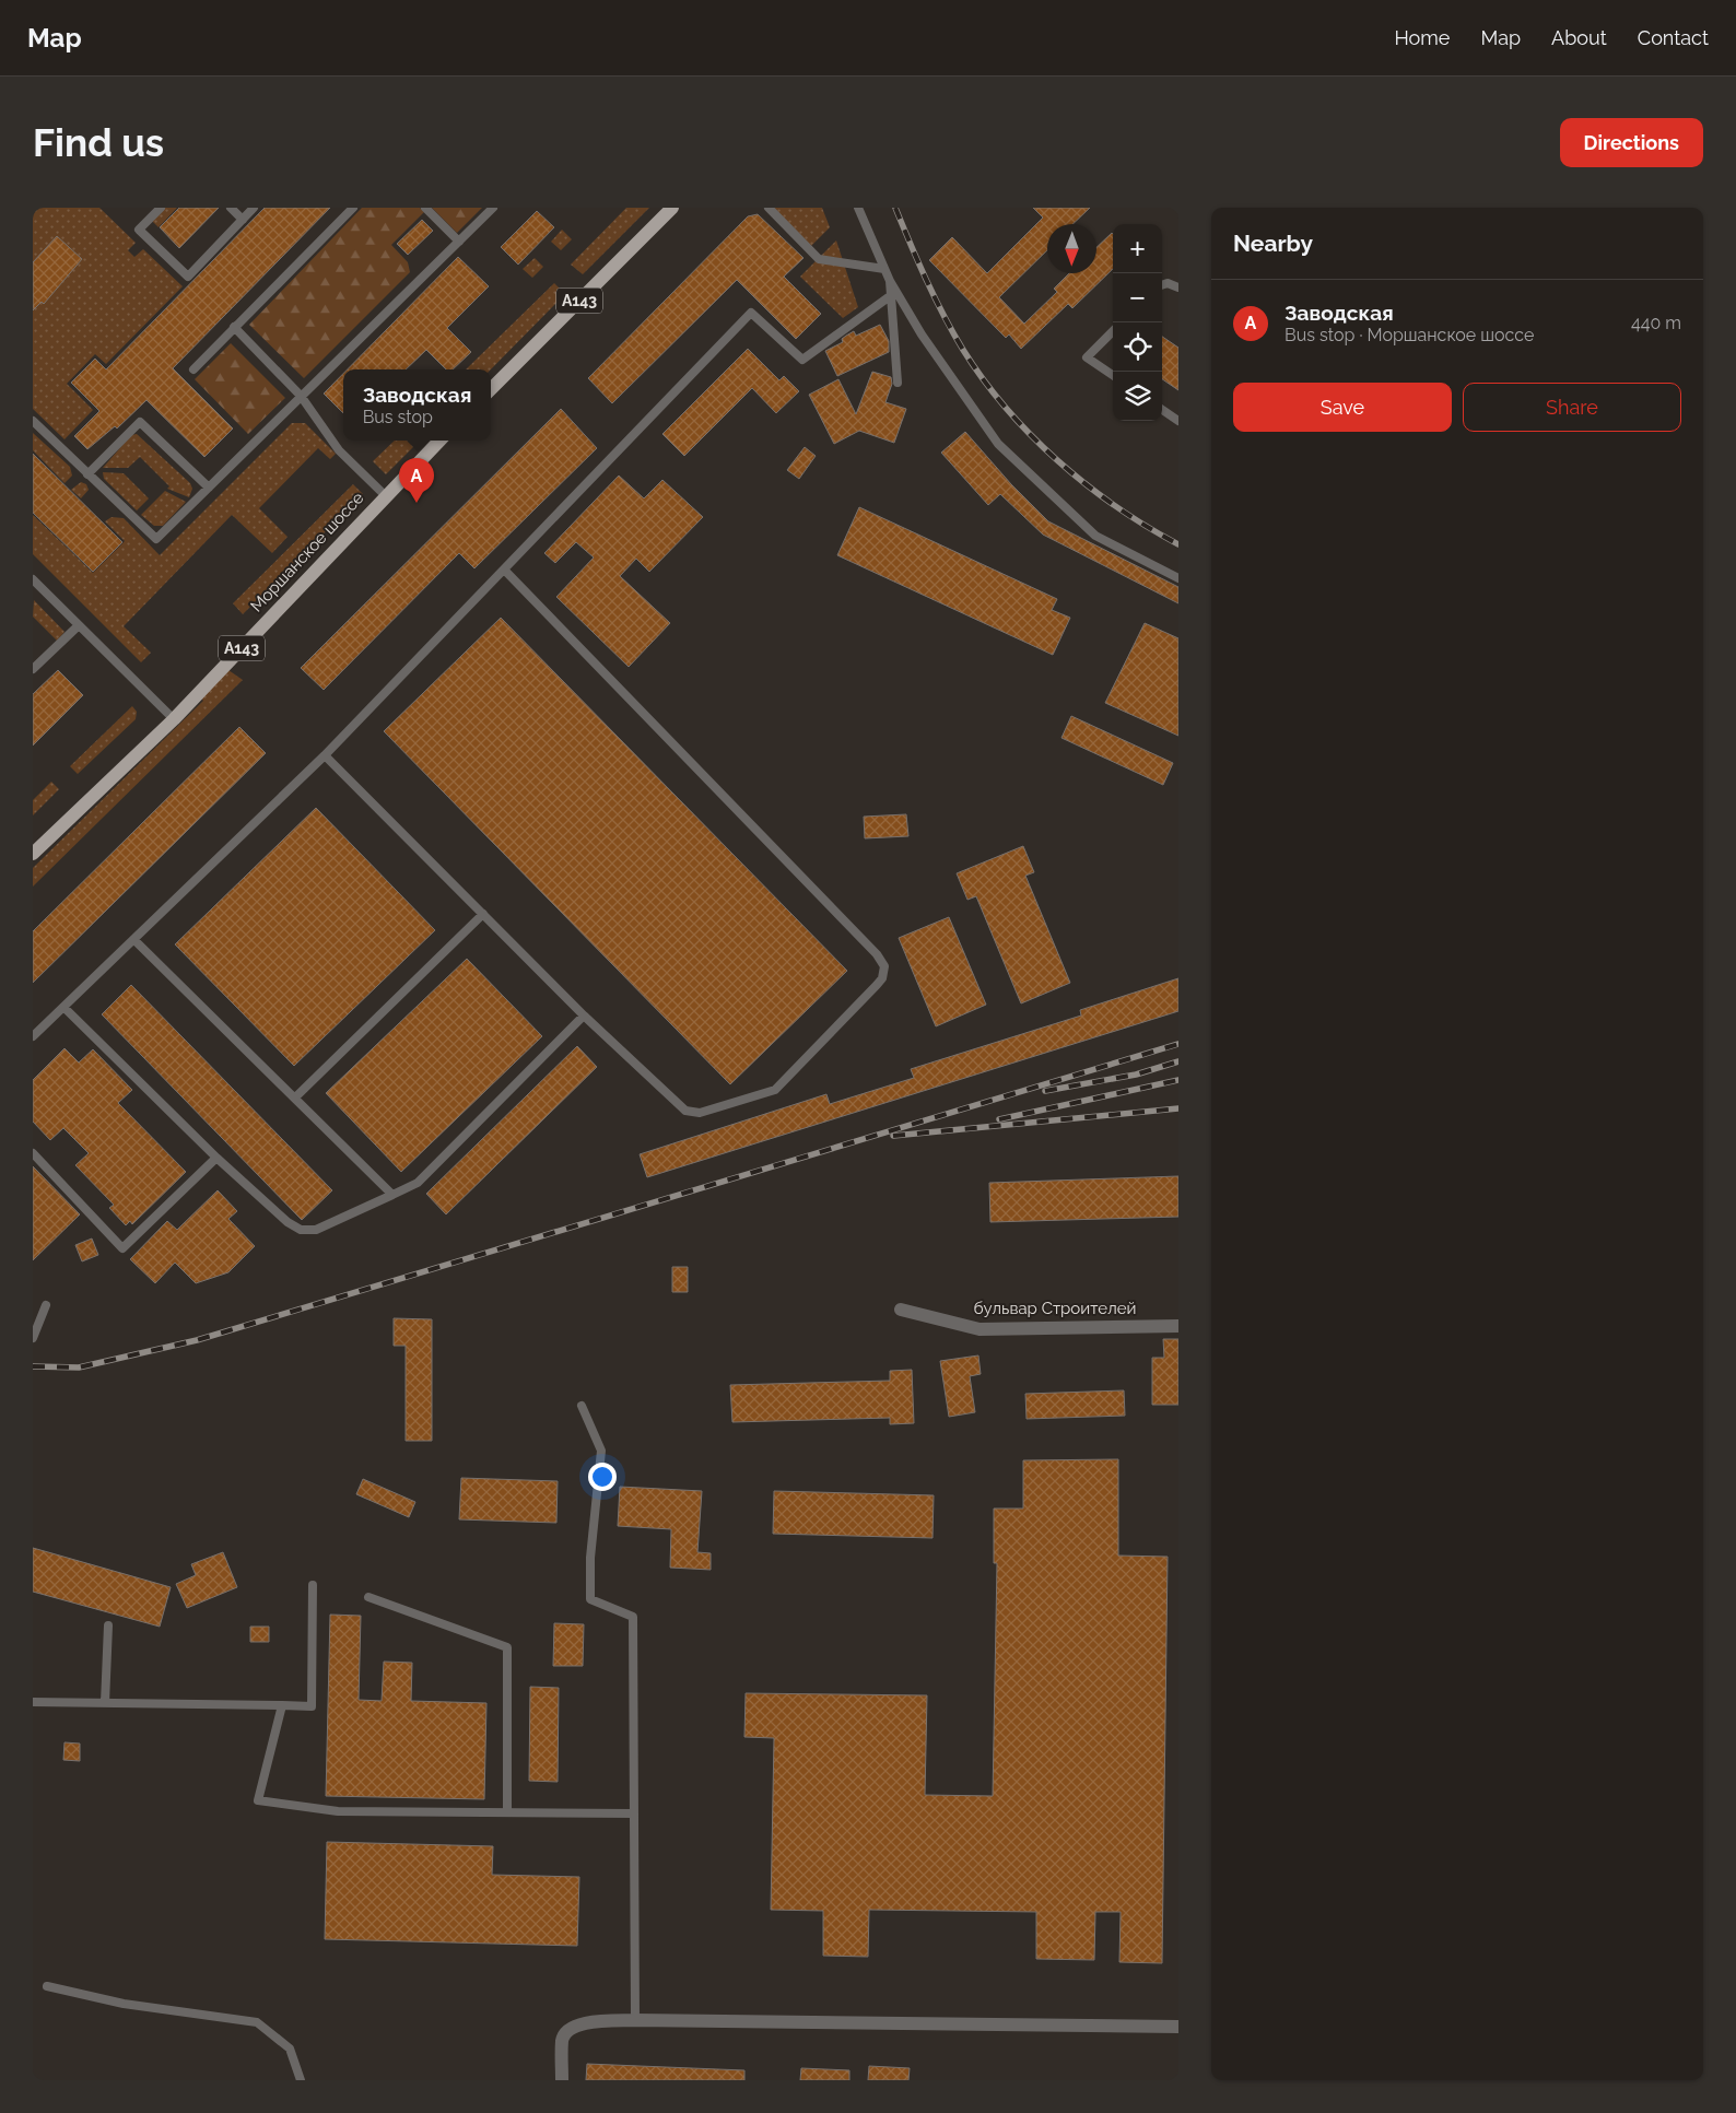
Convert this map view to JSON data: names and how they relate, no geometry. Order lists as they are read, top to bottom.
{
  "streets": {
    "main road": ["А143", "Моршанское шоссе"],
    "street": ["бульвар Строителей"]
  },
  "north": "bottom",
  "page": {
    "header": "Map",
    "nav": [
      "Home",
      "Map",
      "About",
      "Contact"
    ],
    "buttons": [
      "Directions",
      ["Save", "Share"]
    ],
    "title": "Find us",
    "heading": "Nearby",
    "map_buttons": ["+", "−"],
    "list": [
      {
        "mark": "A",
        "name": "Заводская",
        "note": "Bus stop · Моршанское шоссе",
        "value": "440 m"
      }
    ],
    "popup": ["Заводская", "Bus stop"],
    "pins": "A"
  }
}
